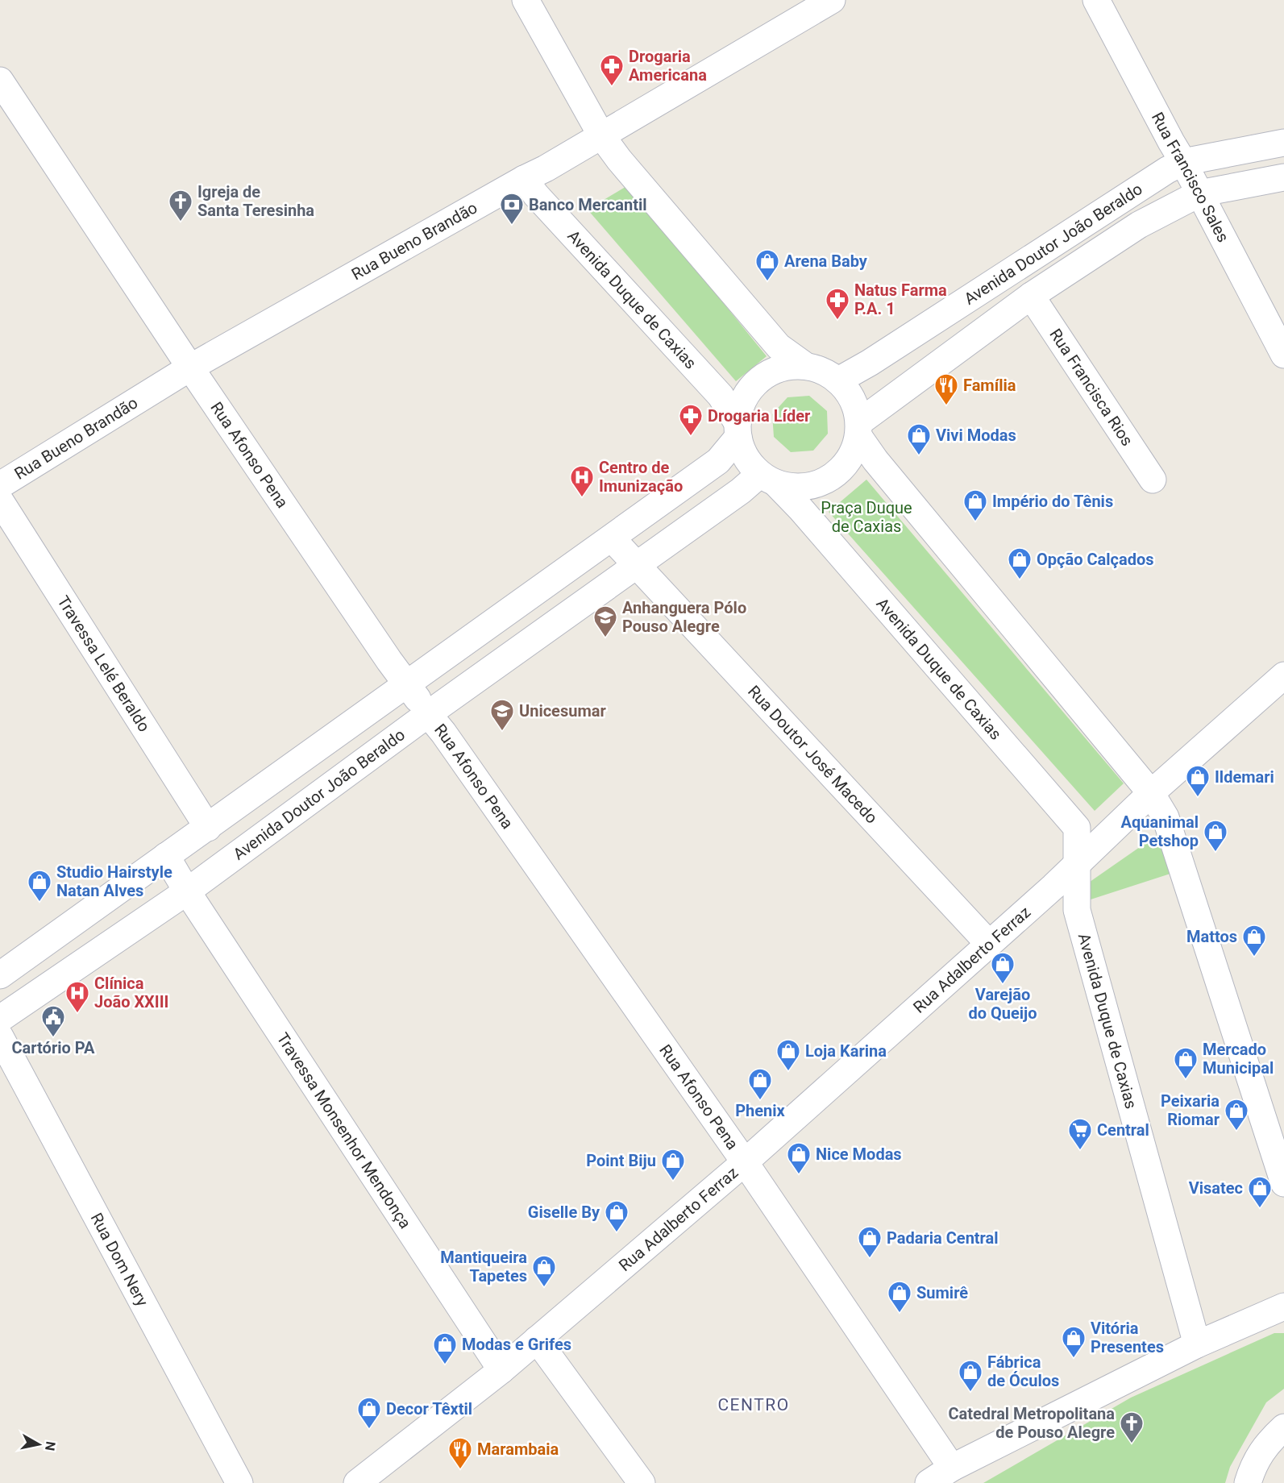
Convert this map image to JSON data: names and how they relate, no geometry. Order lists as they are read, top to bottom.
{
  "streets": {
    "street": [
      "Rua Francisco Sales",
      "Rua Bueno Brandão",
      "Avenida Doutor João Beraldo",
      "Avenida Duque de Caxias",
      "Rua Francisca Rios",
      "Rua Afonso Pena",
      "Travessa Lelé Beraldo",
      "Rua Doutor José Macedo",
      "Rua Adalberto Ferraz",
      "Travessa Monsenhor Mendonça",
      "Rua Dom Nery"
    ]
  },
  "crossings": [
    ["Rua Francisco Sales", "Avenida Doutor João Beraldo"],
    ["Rua Bueno Brandão", "Avenida Duque de Caxias"],
    ["Rua Bueno Brandão", "Rua Afonso Pena"],
    ["Avenida Doutor João Beraldo", "Avenida Duque de Caxias"],
    ["Avenida Doutor João Beraldo", "Rua Francisca Rios"],
    ["Avenida Doutor João Beraldo", "Rua Afonso Pena"],
    ["Avenida Doutor João Beraldo", "Rua Doutor José Macedo"],
    ["Avenida Doutor João Beraldo", "Travessa Monsenhor Mendonça"],
    ["Avenida Duque de Caxias", "Rua Adalberto Ferraz"],
    ["Rua Afonso Pena", "Rua Adalberto Ferraz"],
    ["Rua Doutor José Macedo", "Rua Adalberto Ferraz"],
    ["Rua Adalberto Ferraz", "Travessa Monsenhor Mendonça"]
  ],
  "districts": ["CENTRO"],
  "parks": ["Praça Duque de Caxias"],
  "places": {
    "pharmacy": ["Drogaria Americana", "Natus Farma P.A. 1", "Drogaria Líder"],
    "church": ["Igreja de Santa Teresinha", "Catedral Metropolitana de Pouso Alegre"],
    "bank": ["Banco Mercantil"],
    "shop": [
      "Arena Baby",
      "Vivi Modas",
      "Império do Tênis",
      "Opção Calçados",
      "Ildemari",
      "Aquanimal Petshop",
      "Studio Hairstyle Natan Alves",
      "Mattos",
      "Varejão do Queijo",
      "Loja Karina",
      "Mercado Municipal",
      "Phenix",
      "Peixaria Riomar",
      "Nice Modas",
      "Point Biju",
      "Visatec",
      "Giselle By",
      "Padaria Central",
      "Mantiqueira Tapetes",
      "Sumirê",
      "Vitória Presentes",
      "Modas e Grifes",
      "Fábrica de Óculos",
      "Decor Têxtil"
    ],
    "restaurant": ["Família", "Marambaia"],
    "hospital": ["Centro de Imunização", "Clínica João XXIII"],
    "school or university": ["Anhanguera Pólo Pouso Alegre", "Unicesumar"],
    "public building": ["Cartório PA"],
    "supermarket": ["Central"]
  },
  "north": "right"
}
